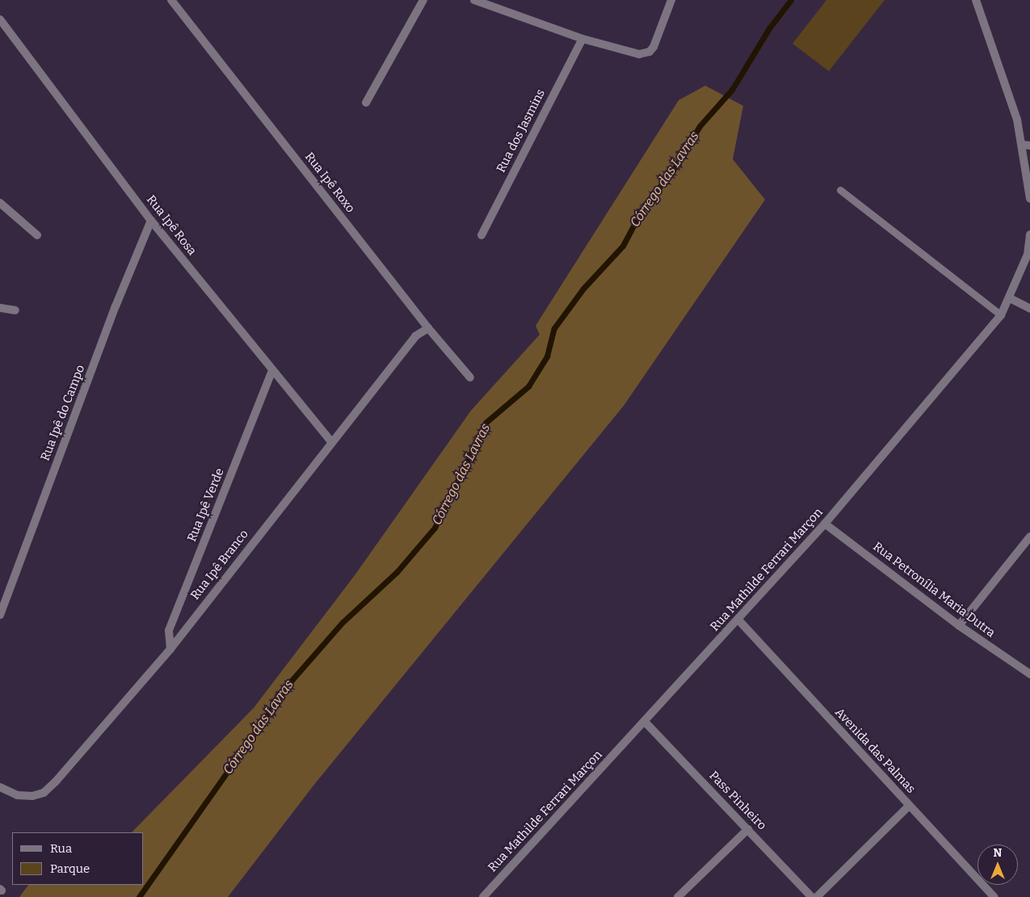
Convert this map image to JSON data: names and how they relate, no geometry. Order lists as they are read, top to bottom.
{
  "streets": {
    "street": [
      "Rua dos Jasmins",
      "Rua Ipê Roxo",
      "Rua Ipê Rosa",
      "Rua Ipê do Campo",
      "Rua Ipê Verde",
      "Rua Ipê Branco",
      "Rua Mathilde Ferrari Marçon",
      "Rua Petronília Maria Dutra",
      "Avenida das Palmas",
      "Pass Pinheiro"
    ]
  },
  "crossings": [
    ["Rua Ipê Roxo", "Rua Ipê Branco"],
    ["Rua Ipê Rosa", "Rua Ipê do Campo"],
    ["Rua Ipê Rosa", "Rua Ipê Verde"],
    ["Rua Ipê Rosa", "Rua Ipê Branco"],
    ["Rua Ipê Verde", "Rua Ipê Branco"],
    ["Rua Mathilde Ferrari Marçon", "Rua Petronília Maria Dutra"],
    ["Rua Mathilde Ferrari Marçon", "Avenida das Palmas"],
    ["Rua Mathilde Ferrari Marçon", "Pass Pinheiro"]
  ],
  "water": ["Córrego das Lavras"],
  "legend": ["Rua", "Parque"],
  "north": "top"
}
